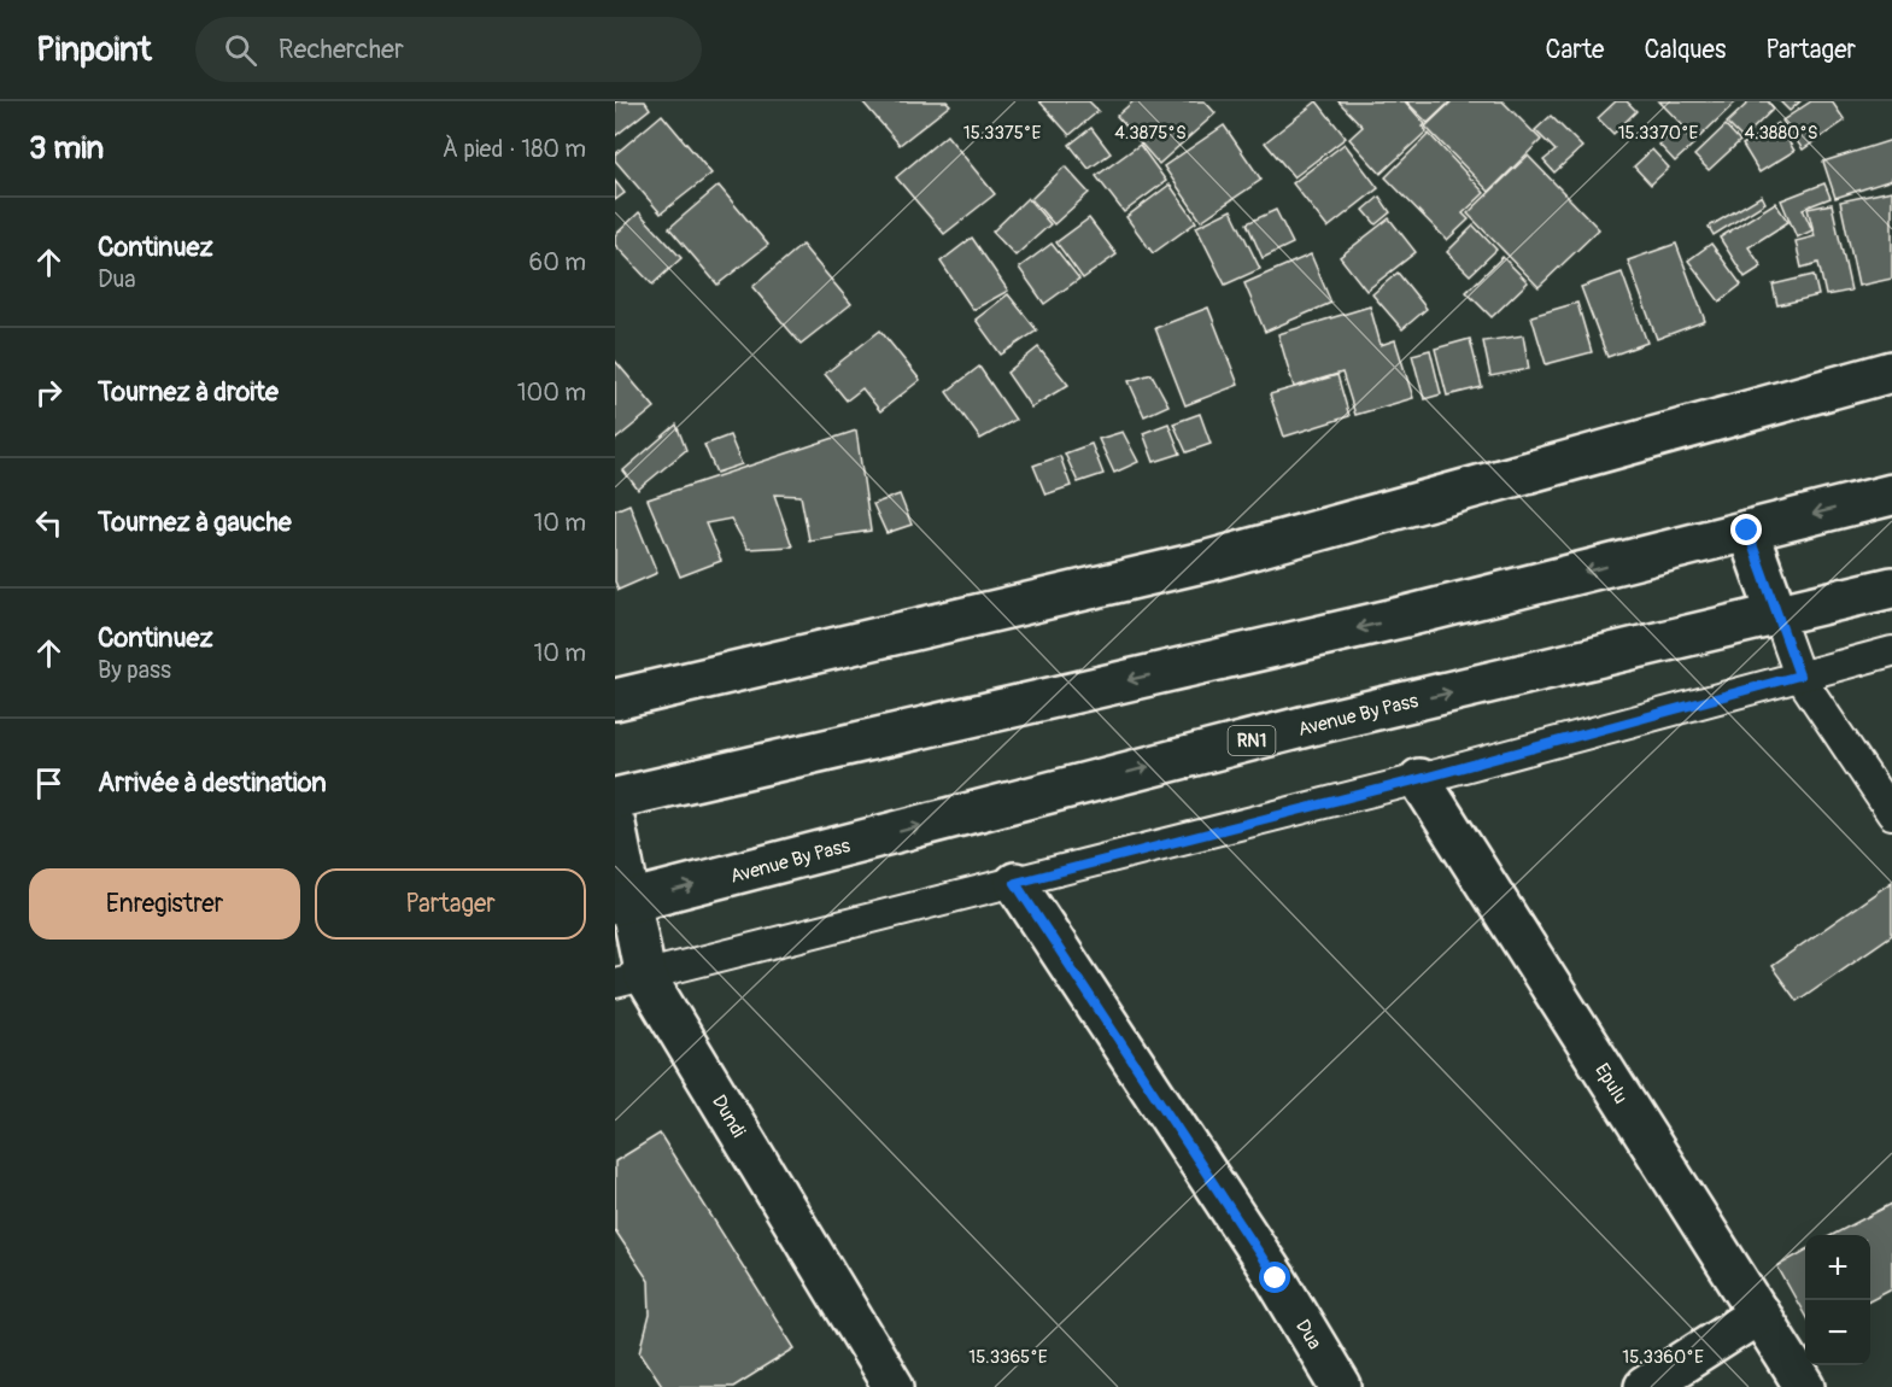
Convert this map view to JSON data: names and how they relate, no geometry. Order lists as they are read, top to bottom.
{
  "streets": {
    "main road": [
      "Avenue By Pass",
      "RN1",
      "Epulu",
      "Dundi",
      "Dua"
    ]
  },
  "crossings": [
    ["Avenue By Pass", "Dundi"]
  ],
  "page": {
    "header": "Pinpoint",
    "search": "Rechercher",
    "nav": ["Carte", "Calques", "Partager"],
    "heading": ["3 min", "À pied · 180 m"],
    "list": [
      ["Continuez", "Dua", "60 m"],
      ["Tournez à droite", "100 m"],
      ["Tournez à gauche", "10 m"],
      ["Continuez", "By pass", "10 m"],
      "Arrivée à destination"
    ],
    "buttons": ["Enregistrer", "Partager"],
    "map_buttons": ["+", "−"]
  },
  "coordinates": [
    "15.3375°E",
    "15.3370°E",
    "4.3875°S",
    "4.3880°S",
    "15.3365°E",
    "15.3360°E"
  ]
}
